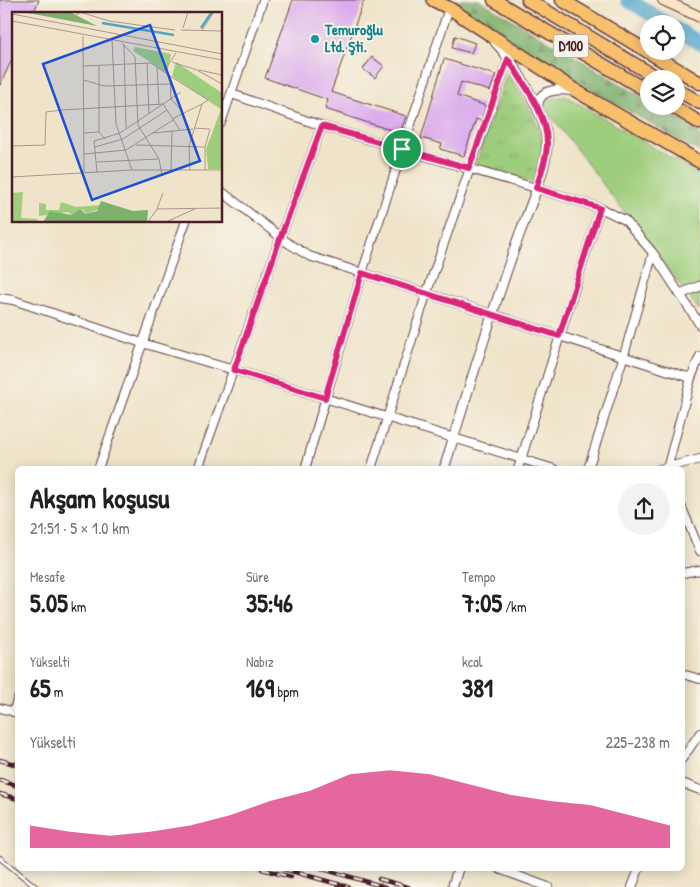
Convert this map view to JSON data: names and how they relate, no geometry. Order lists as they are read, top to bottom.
{
  "streets": {
    "highway": ["D100"]
  },
  "places": ["Temuroğlu Ltd. Şti."],
  "page": {
    "heading": ["Akşam koşusu", "21:51 · 5 × 1.0 km"],
    "stats": [
      ["Mesafe", "5.05 km"],
      ["Süre", "35:46"],
      ["Tempo", "7:05 /km"],
      ["Yükselti", "65 m"],
      ["Nabız", "169 bpm"],
      ["kcal", "381"]
    ],
    "chart": ["Yükselti", "225–238 m"]
  }
}
